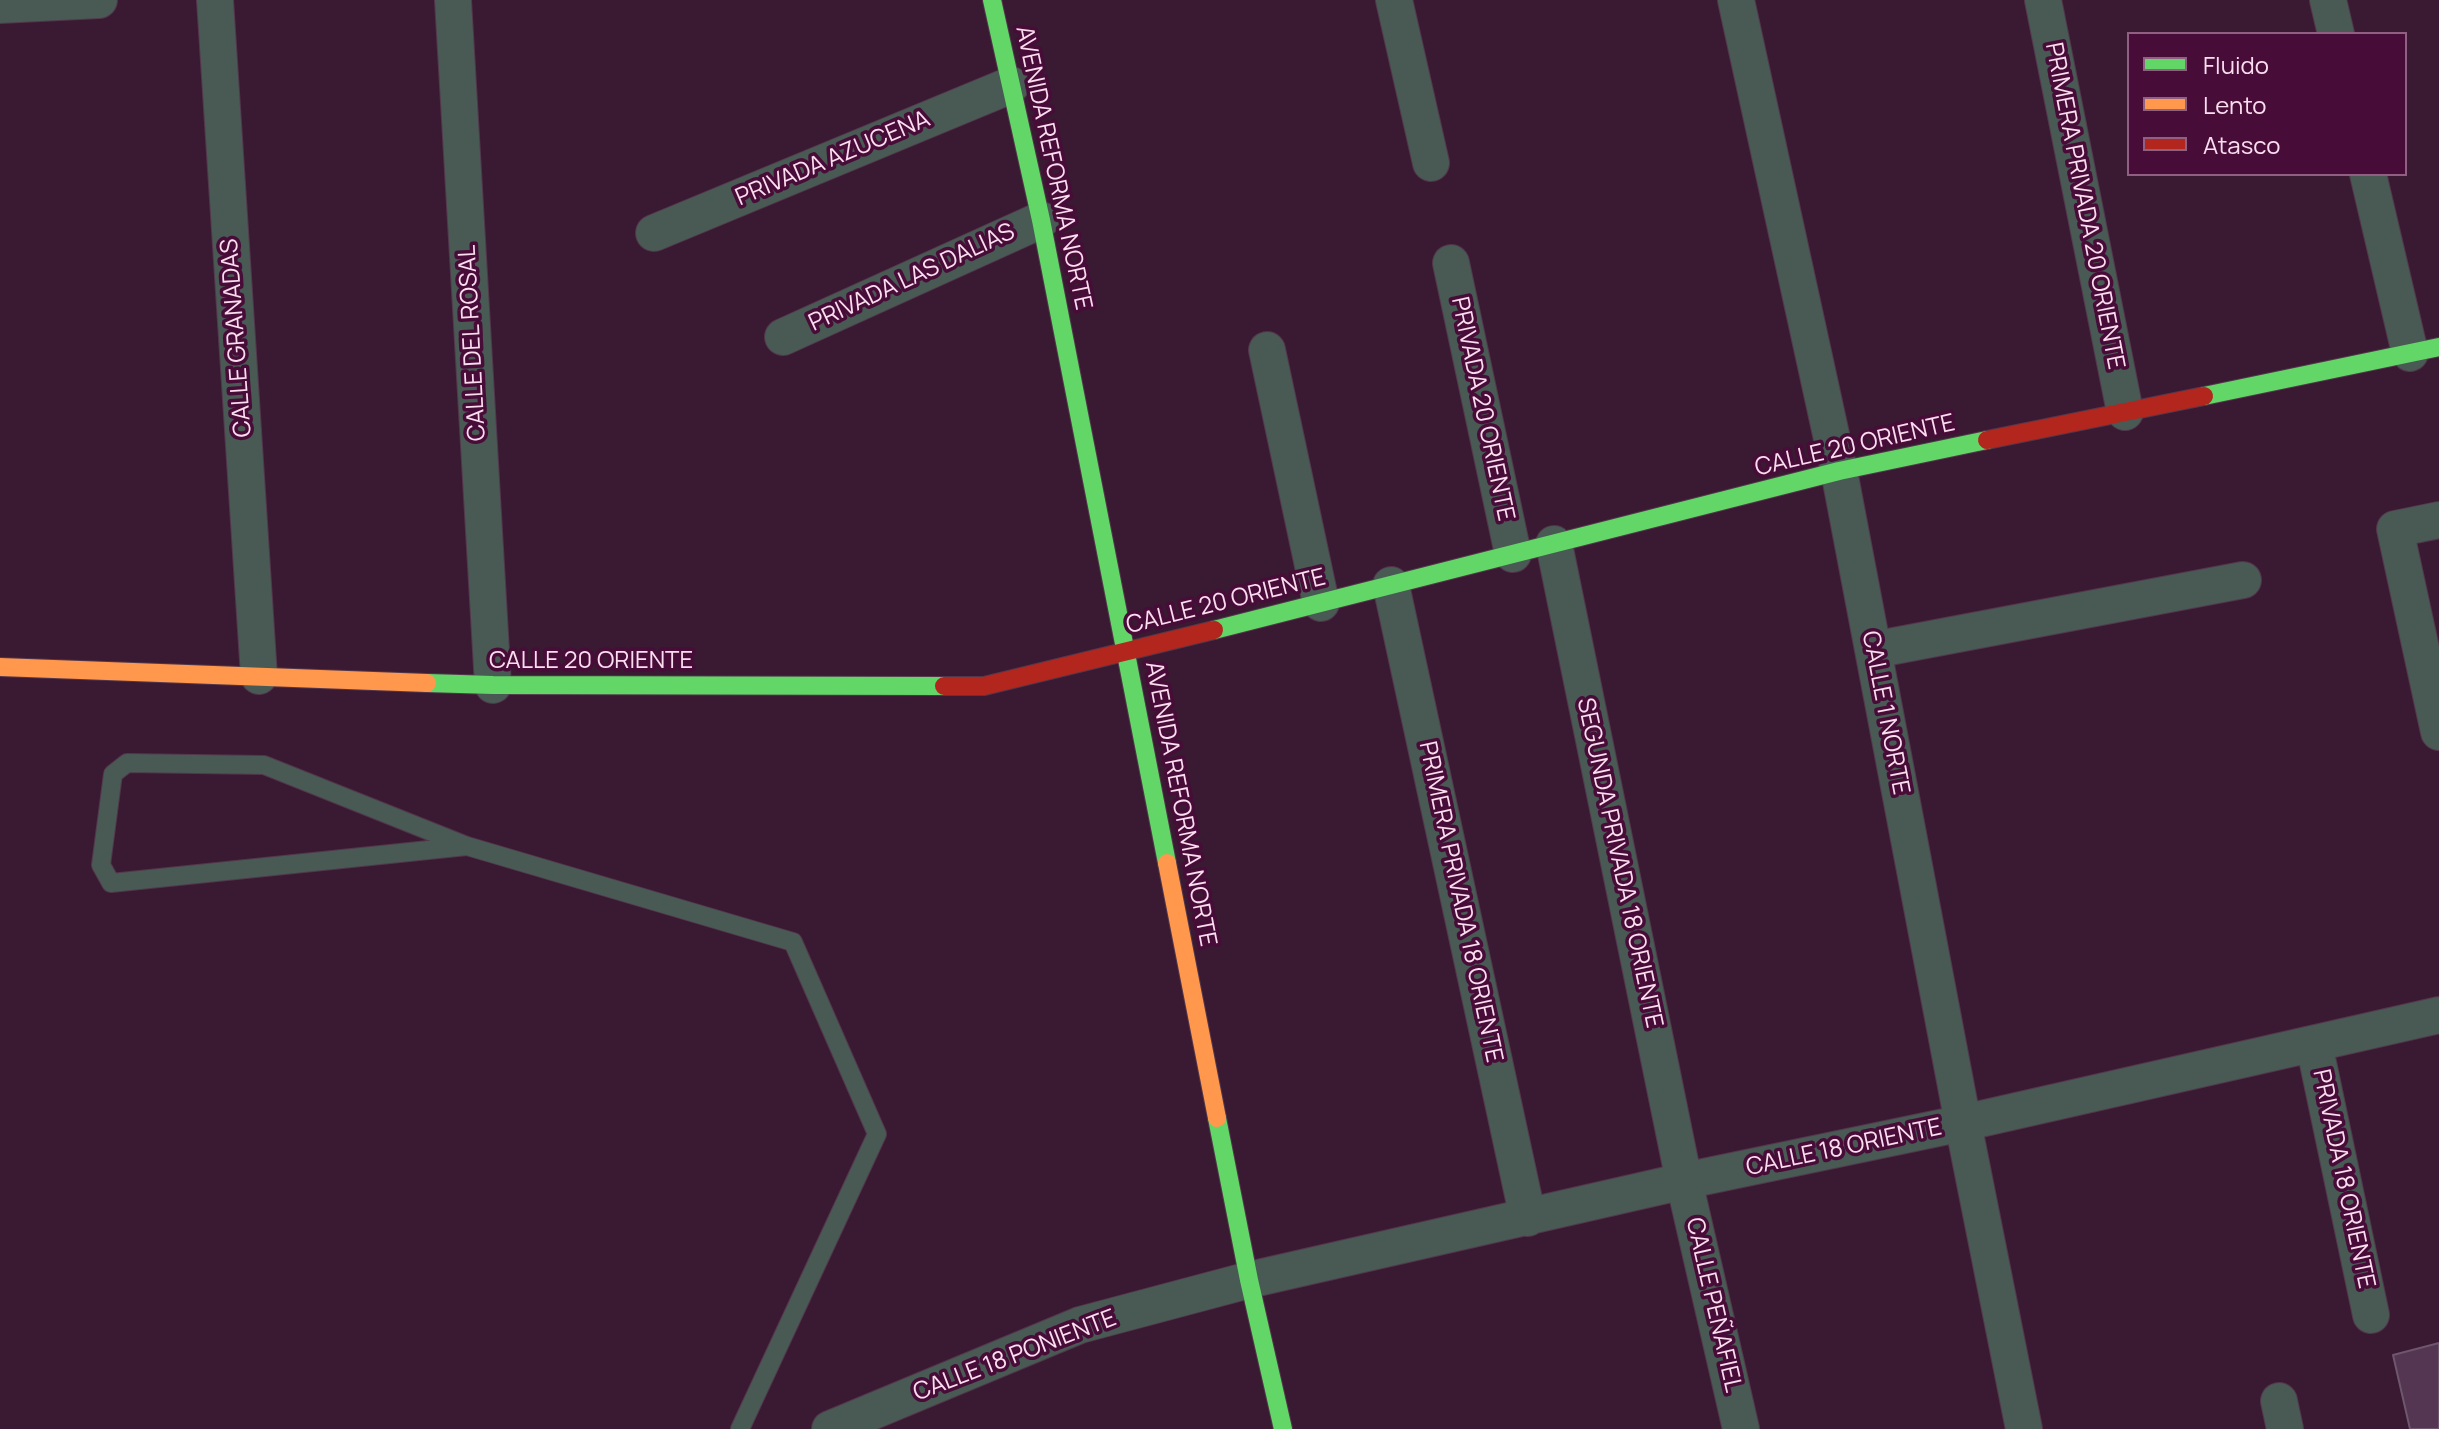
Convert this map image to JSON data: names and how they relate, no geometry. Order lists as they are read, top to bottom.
{
  "streets": {
    "street": [
      "PRIVADA AZUCENA",
      "AVENIDA REFORMA NORTE",
      "PRIMERA PRIVADA 20 ORIENTE",
      "PRIVADA LAS DALIAS",
      "CALLE GRANADAS",
      "CALLE DEL ROSAL",
      "PRIVADA 20 ORIENTE",
      "CALLE 20 ORIENTE",
      "CALLE 1 NORTE",
      "SEGUNDA PRIVADA 18 ORIENTE",
      "PRIMERA PRIVADA 18 ORIENTE",
      "CALLE 18 ORIENTE",
      "PRIVADA 18 ORIENTE",
      "CALLE PEÑAFIEL",
      "CALLE 18 PONIENTE"
    ]
  },
  "crossings": [
    ["PRIVADA AZUCENA", "AVENIDA REFORMA NORTE"],
    ["AVENIDA REFORMA NORTE", "PRIVADA LAS DALIAS"],
    ["AVENIDA REFORMA NORTE", "CALLE 20 ORIENTE"],
    ["AVENIDA REFORMA NORTE", "CALLE 18 ORIENTE"],
    ["AVENIDA REFORMA NORTE", "CALLE 18 PONIENTE"],
    ["PRIMERA PRIVADA 20 ORIENTE", "CALLE 20 ORIENTE"],
    ["CALLE GRANADAS", "CALLE 20 ORIENTE"],
    ["CALLE DEL ROSAL", "CALLE 20 ORIENTE"],
    ["PRIVADA 20 ORIENTE", "CALLE 20 ORIENTE"],
    ["CALLE 20 ORIENTE", "CALLE 1 NORTE"],
    ["CALLE 20 ORIENTE", "SEGUNDA PRIVADA 18 ORIENTE"],
    ["CALLE 20 ORIENTE", "PRIMERA PRIVADA 18 ORIENTE"],
    ["CALLE 1 NORTE", "CALLE 18 ORIENTE"],
    ["SEGUNDA PRIVADA 18 ORIENTE", "CALLE 18 ORIENTE"],
    ["SEGUNDA PRIVADA 18 ORIENTE", "CALLE PEÑAFIEL"],
    ["PRIMERA PRIVADA 18 ORIENTE", "CALLE 18 ORIENTE"],
    ["CALLE 18 ORIENTE", "PRIVADA 18 ORIENTE"],
    ["CALLE 18 ORIENTE", "CALLE PEÑAFIEL"],
    ["CALLE 18 ORIENTE", "CALLE 18 PONIENTE"]
  ],
  "legend": ["Fluido", "Lento", "Atasco"]
}
